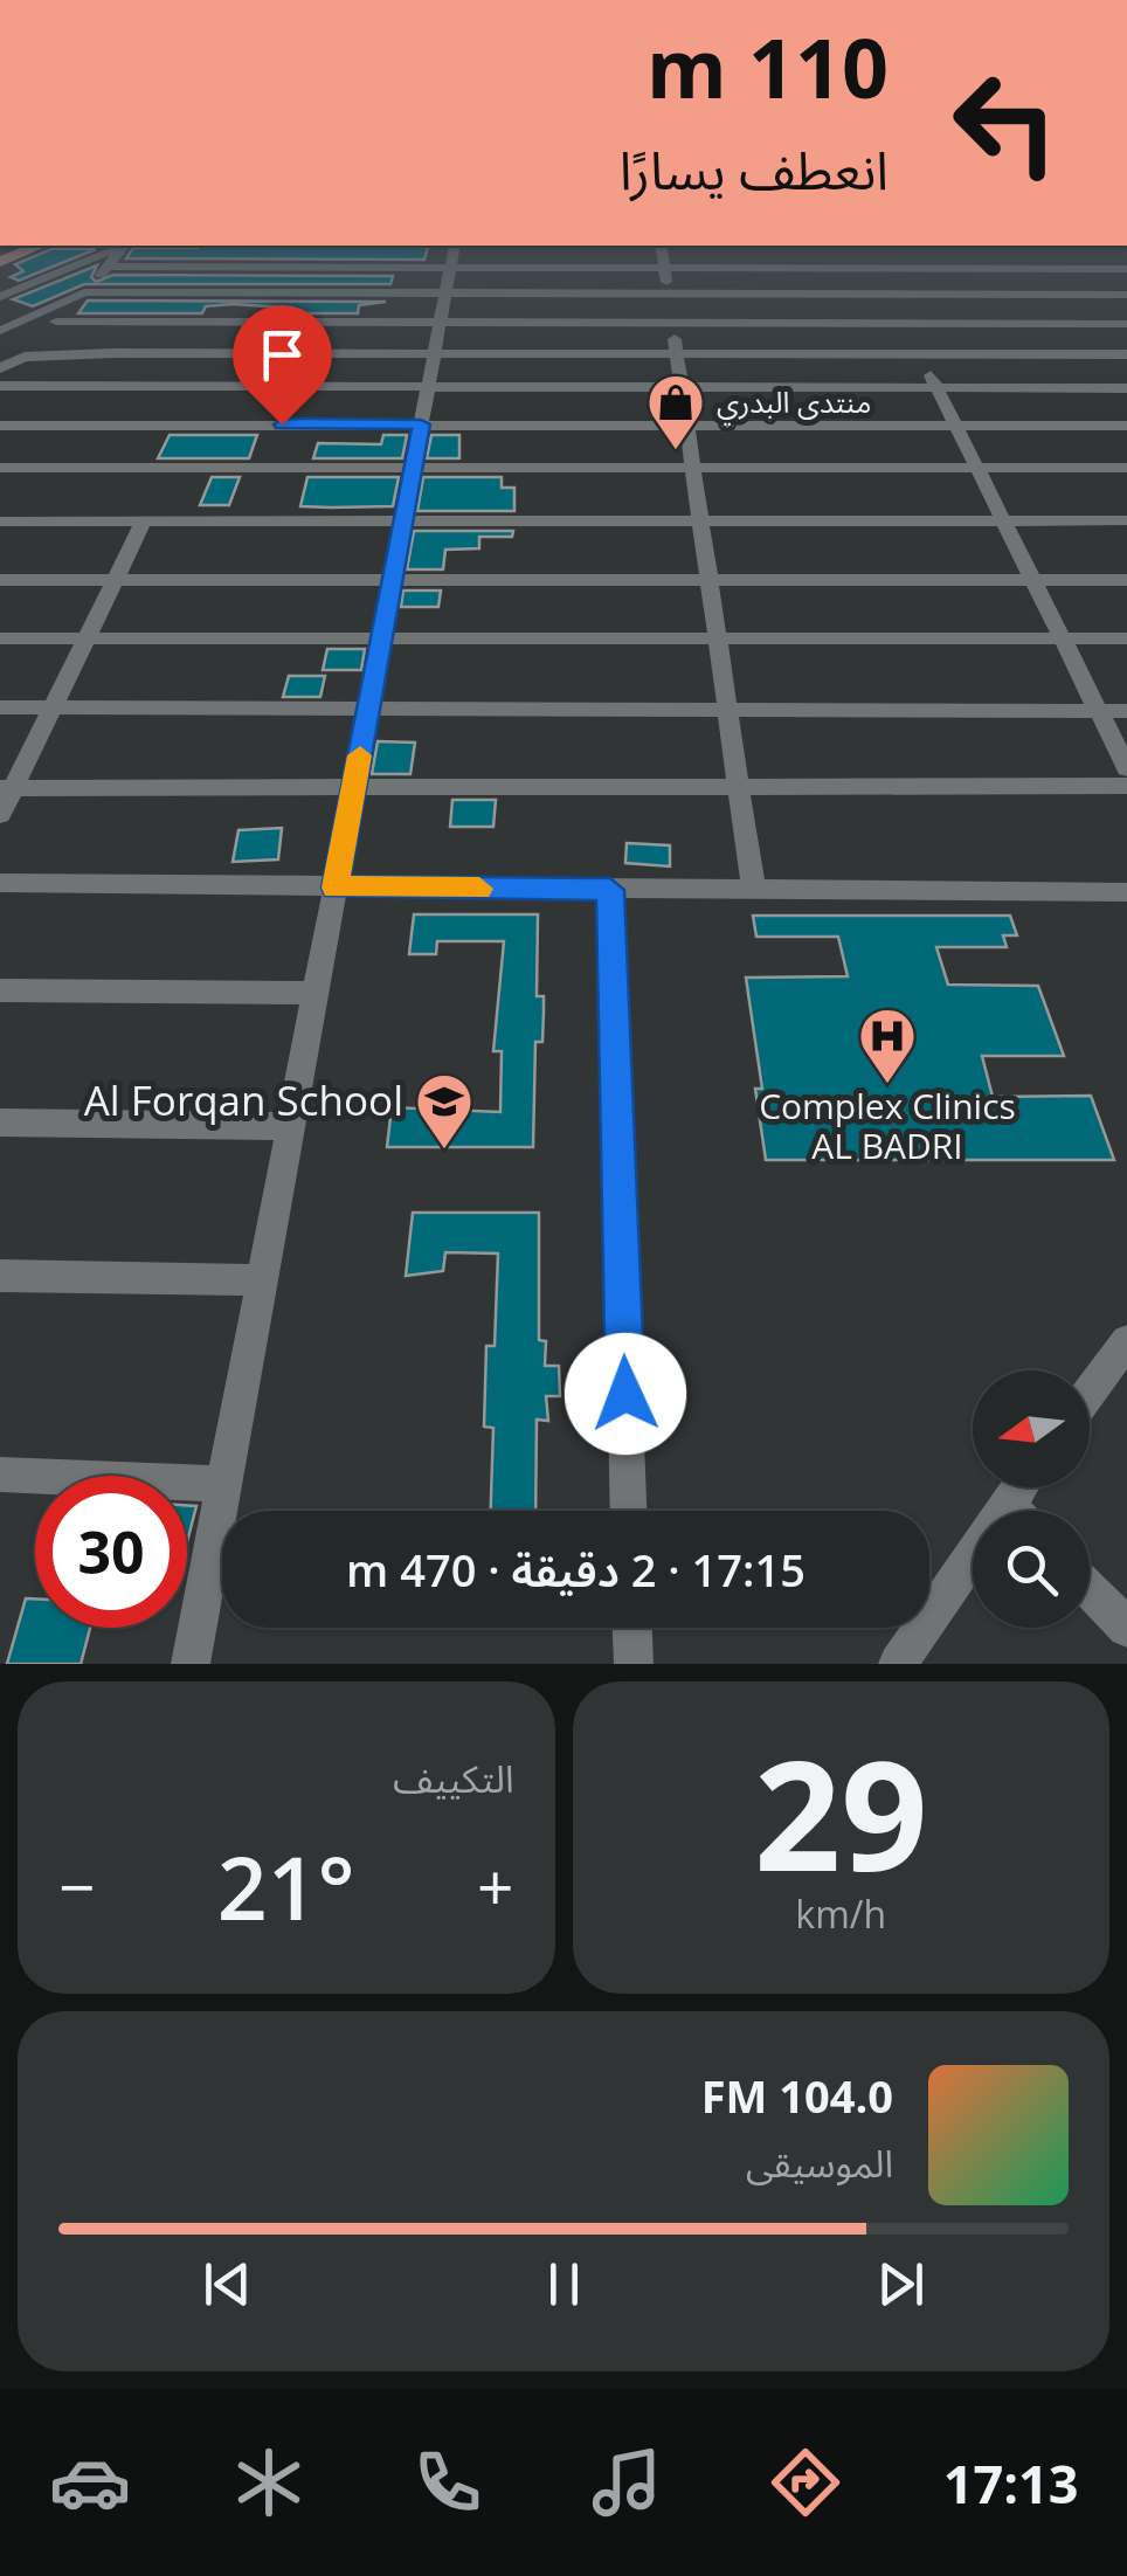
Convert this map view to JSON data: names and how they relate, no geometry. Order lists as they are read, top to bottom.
{
  "places": {
    "shop": ["منتدى البدري"],
    "hospital": ["Complex Clinics AL BADRI"],
    "school or university": ["Al Forqan School"]
  },
  "north": "left",
  "page": {
    "turn": ["110 m", "انعطف يسارًا"],
    "limit": "30",
    "trip": "17:15 · 2 دقيقة · 470 m",
    "tile": [
      ["29", "km/h"],
      "التكييف"
    ],
    "heat": ["−", "21°", "+"],
    "song": ["104.0 FM", "الموسيقى"],
    "tabs": "17:13"
  }
}
